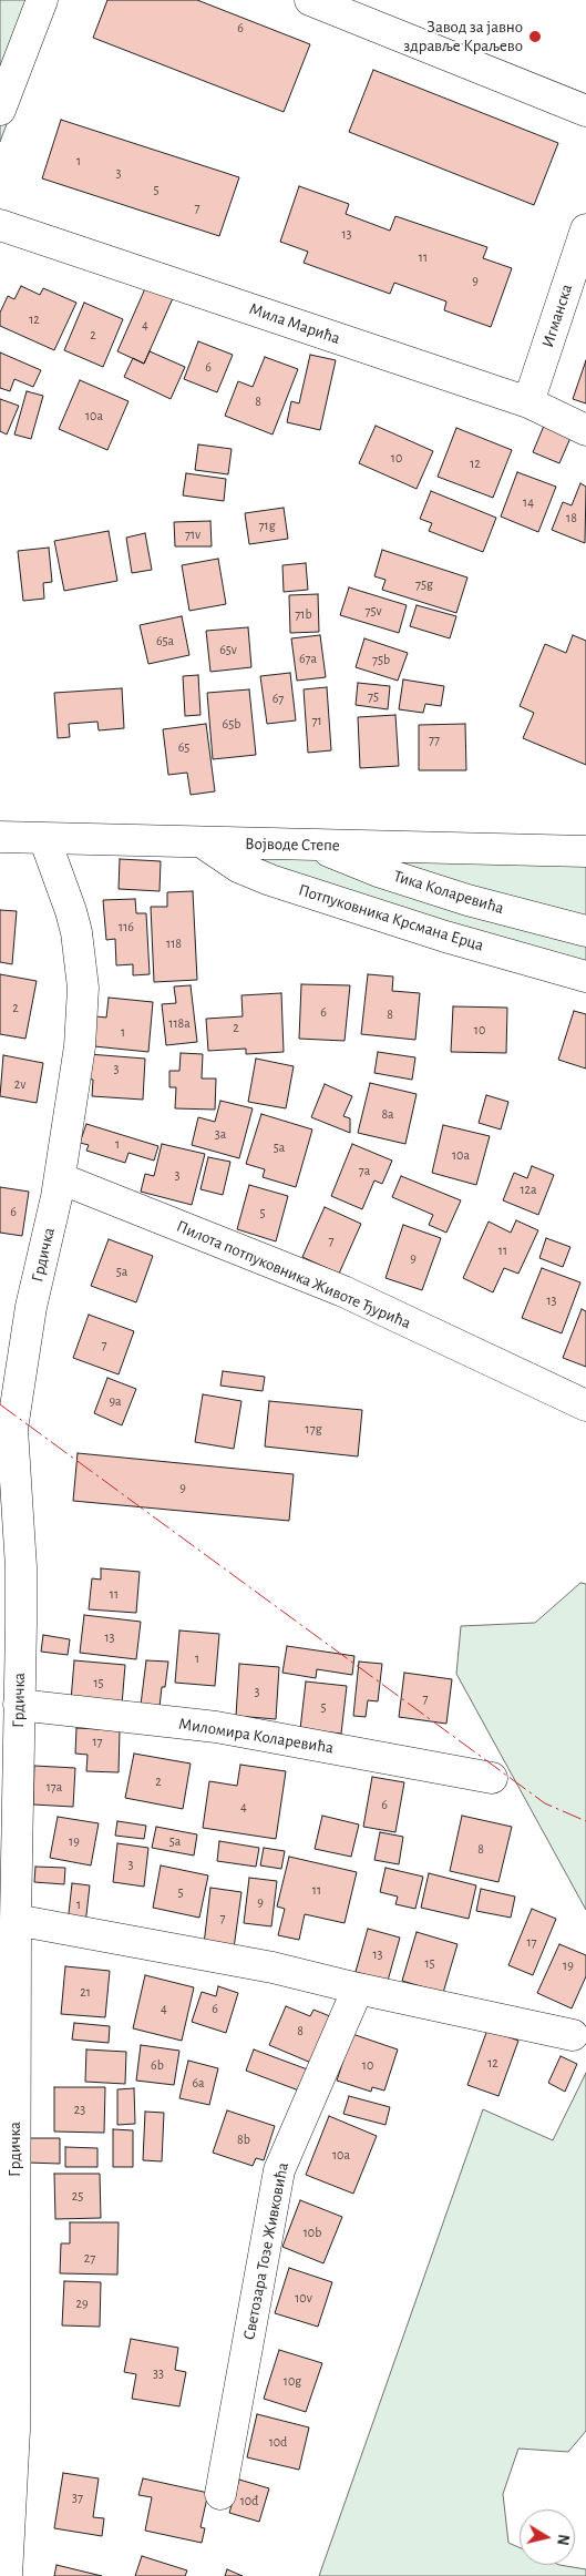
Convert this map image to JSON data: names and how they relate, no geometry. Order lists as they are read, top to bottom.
{
  "streets": {
    "street": [
      "Игманска",
      "Мила Марића",
      "Војводе Степе",
      "Тика Коларевића",
      "Потпуковника Крсмана Ерца",
      "Грдичка",
      "Пилота потпуковника Животе Ђурића",
      "Миломира Коларевића",
      "Светозара Тозе Живковића"
    ]
  },
  "crossings": [
    ["Игманска", "Мила Марића"],
    ["Војводе Степе", "Тика Коларевића"],
    ["Војводе Степе", "Потпуковника Крсмана Ерца"],
    ["Војводе Степе", "Грдичка"],
    ["Грдичка", "Пилота потпуковника Животе Ђурића"],
    ["Грдичка", "Миломира Коларевића"]
  ],
  "places": ["Завод за јавно здравље Краљево"],
  "house_numbers": [
    "6",
    "1",
    "3",
    "5",
    "7",
    "13",
    "11",
    "9",
    "12",
    "4",
    "2",
    "6",
    "8",
    "10a",
    "10",
    "12",
    "14",
    "18",
    "71g",
    "71v",
    "75g",
    "75v",
    "71b",
    "65a",
    "65v",
    "67a",
    "75b",
    "75",
    "67",
    "71",
    "65b",
    "77",
    "65",
    "116",
    "118",
    "2",
    "6",
    "8",
    "118a",
    "2",
    "10",
    "1",
    "3",
    "2v",
    "8a",
    "3a",
    "1",
    "5a",
    "10a",
    "7a",
    "3",
    "12a",
    "6",
    "5",
    "7",
    "11",
    "9",
    "5a",
    "13",
    "7",
    "9a",
    "17g",
    "9",
    "11",
    "13",
    "1",
    "15",
    "3",
    "7",
    "5",
    "17",
    "2",
    "17a",
    "6",
    "4",
    "19",
    "5a",
    "8",
    "3",
    "11",
    "5",
    "9",
    "1",
    "7",
    "17",
    "13",
    "15",
    "19",
    "21",
    "4",
    "6",
    "8",
    "12",
    "6b",
    "10",
    "6a",
    "23",
    "8b",
    "10a",
    "25",
    "10b",
    "27",
    "10v",
    "29",
    "33",
    "10g",
    "10d",
    "37",
    "10đ"
  ],
  "north": "right"
}
